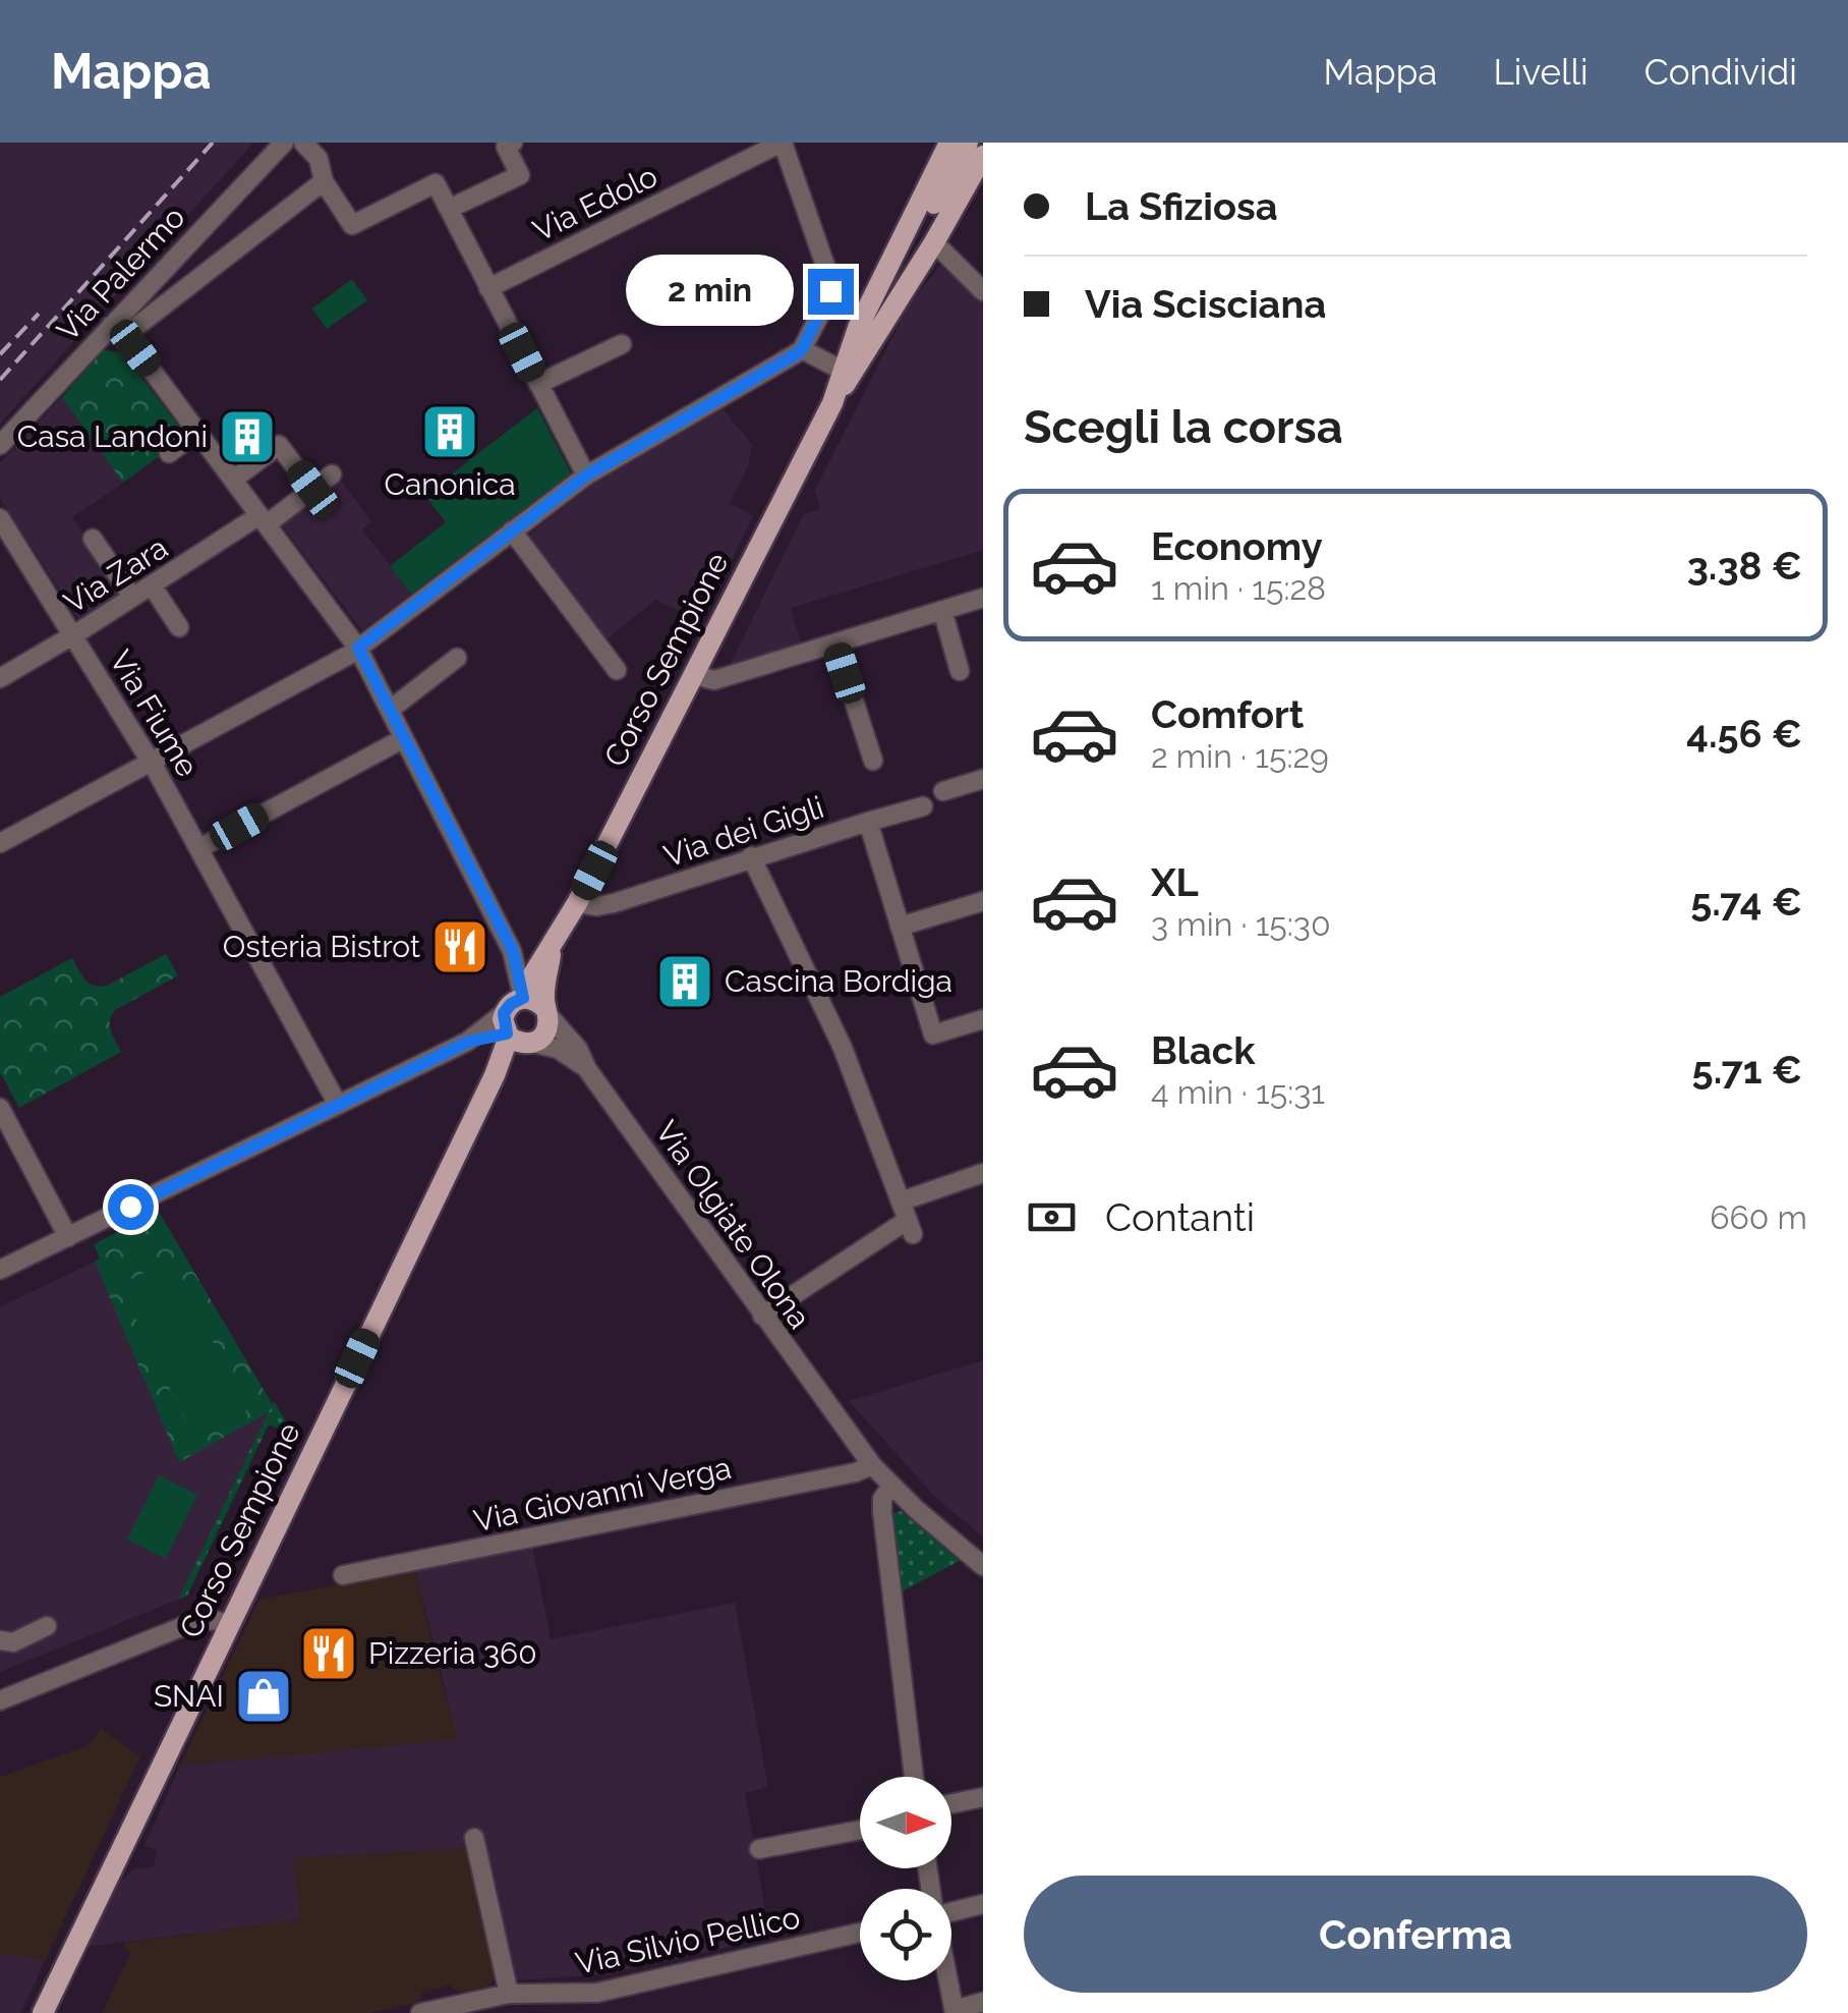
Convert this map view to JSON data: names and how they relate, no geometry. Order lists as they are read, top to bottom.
{
  "streets": {
    "main road": ["Corso Sempione"],
    "street": [
      "Via Edolo",
      "Via Palermo",
      "Via Zara",
      "Via Fiume",
      "Via dei Gigli",
      "Via Olgiate Olona",
      "Via Giovanni Verga",
      "Via Silvio Pellico"
    ]
  },
  "crossings": [
    ["Via Zara", "Via Fiume"],
    ["Corso Sempione", "Via dei Gigli"],
    ["Corso Sempione", "Via Olgiate Olona"],
    ["Via Olgiate Olona", "Via Giovanni Verga"]
  ],
  "places": {
    "building": ["Canonica", "Casa Landoni", "Cascina Bordiga"],
    "restaurant": ["Osteria Bistrot", "Pizzeria 360"],
    "shop": ["SNAI"]
  },
  "north": "right",
  "page": {
    "header": "Mappa",
    "nav": ["Mappa", "Livelli", "Condividi"],
    "banner": ["La Sfiziosa", "Via Scisciana"],
    "bubble": "2 min",
    "heading": "Scegli la corsa",
    "list": [
      {
        "name": "Economy",
        "note": "1 min · 15:28",
        "value": "3.38 €"
      },
      {
        "name": "Comfort",
        "note": "2 min · 15:29",
        "value": "4.56 €"
      },
      {
        "name": "XL",
        "note": "3 min · 15:30",
        "value": "5.74 €"
      },
      {
        "name": "Black",
        "note": "4 min · 15:31",
        "value": "5.71 €"
      }
    ],
    "pay": ["Contanti", "660 m"],
    "buttons": "Conferma"
  }
}
